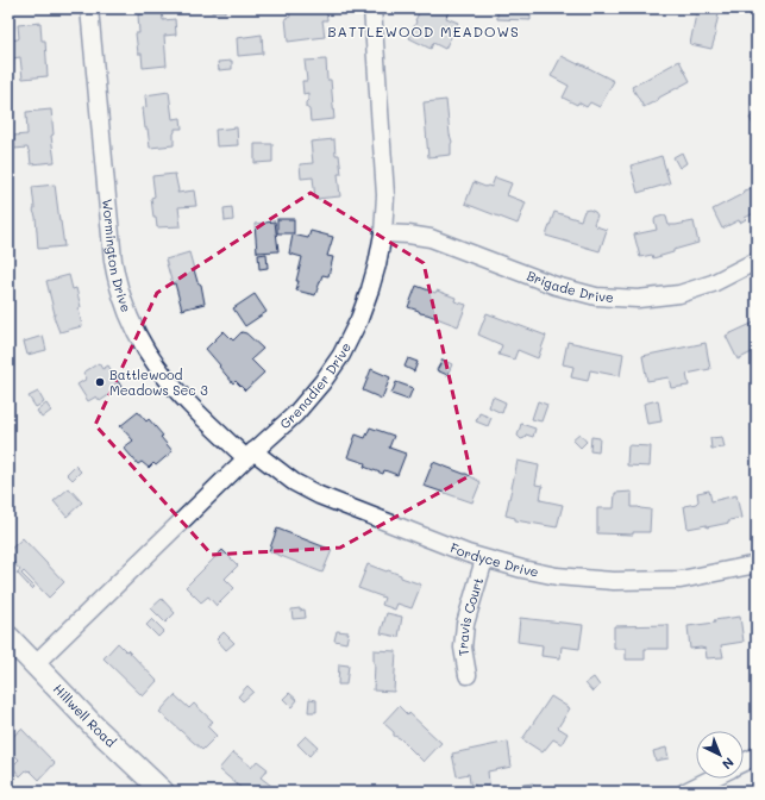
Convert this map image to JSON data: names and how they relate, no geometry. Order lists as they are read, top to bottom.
{
  "streets": {
    "street": [
      "Wormington Drive",
      "Brigade Drive",
      "Grenadier Drive",
      "Fordyce Drive",
      "Travis Court",
      "Hillwell Road"
    ]
  },
  "crossings": [
    ["Wormington Drive", "Grenadier Drive"],
    ["Wormington Drive", "Fordyce Drive"],
    ["Brigade Drive", "Grenadier Drive"],
    ["Grenadier Drive", "Fordyce Drive"],
    ["Grenadier Drive", "Hillwell Road"],
    ["Fordyce Drive", "Travis Court"]
  ],
  "districts": ["BATTLEWOOD MEADOWS"],
  "places": ["Battlewood Meadows Sec 3"],
  "north": "bottom right"
}
